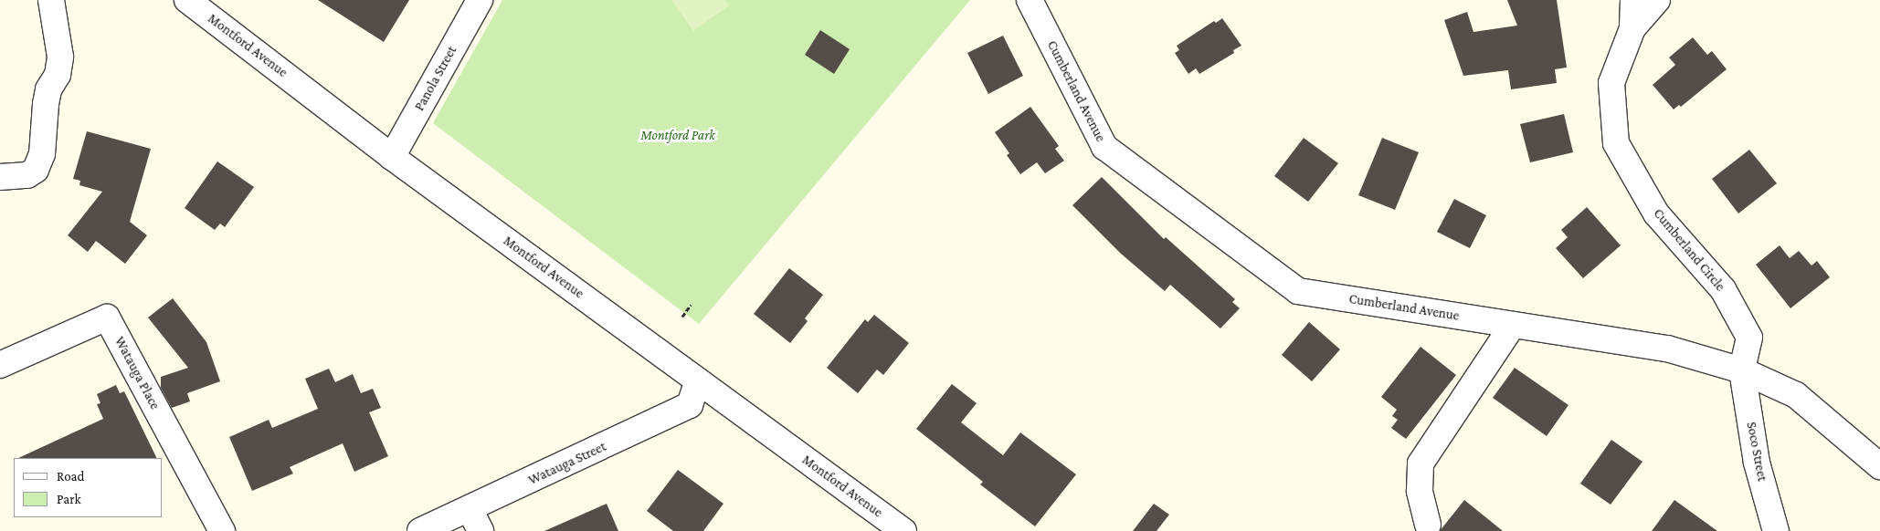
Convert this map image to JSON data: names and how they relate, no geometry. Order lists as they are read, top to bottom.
{
  "streets": {
    "street": [
      "Montford Avenue",
      "Panola Street",
      "Cumberland Avenue",
      "Cumberland Circle",
      "Watauga Place",
      "Soco Street",
      "Watauga Street"
    ]
  },
  "crossings": [
    ["Montford Avenue", "Panola Street"],
    ["Montford Avenue", "Watauga Street"],
    ["Cumberland Avenue", "Cumberland Circle"],
    ["Cumberland Avenue", "Soco Street"],
    ["Cumberland Circle", "Soco Street"]
  ],
  "parks": ["Montford Park"],
  "legend": ["Road", "Park"]
}
